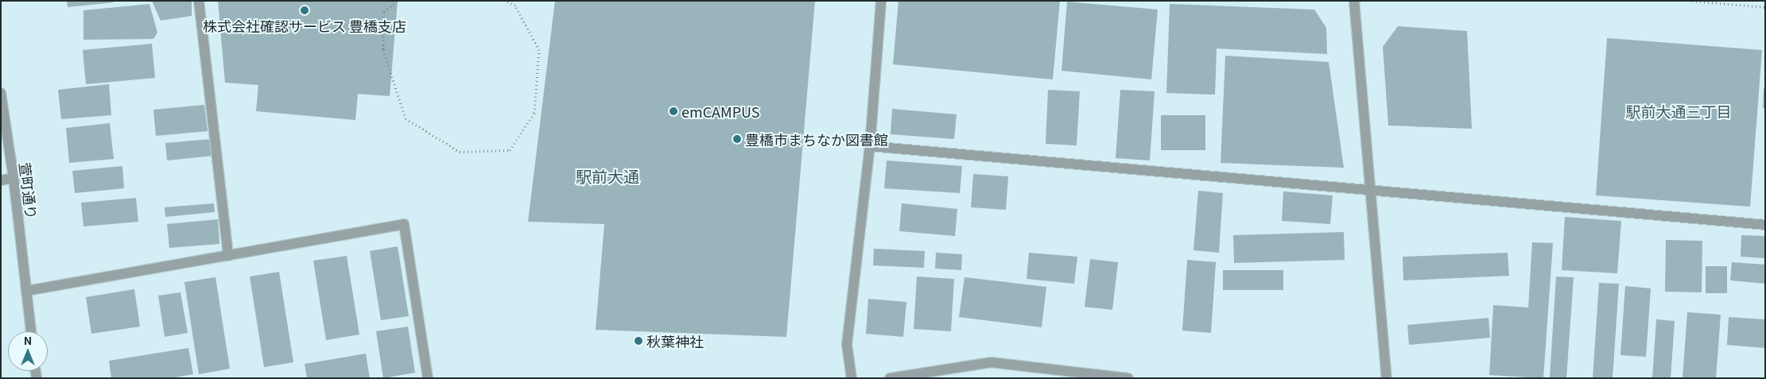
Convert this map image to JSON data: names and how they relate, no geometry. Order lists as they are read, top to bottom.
{
  "streets": {
    "street": ["萱町通り"]
  },
  "districts": ["駅前大通三丁目", "駅前大通"],
  "places": [
    "株式会社確認サービス 豊橋支店",
    "emCAMPUS",
    "豊橋市まちなか図書館",
    "秋葉神社"
  ],
  "north": "top"
}
